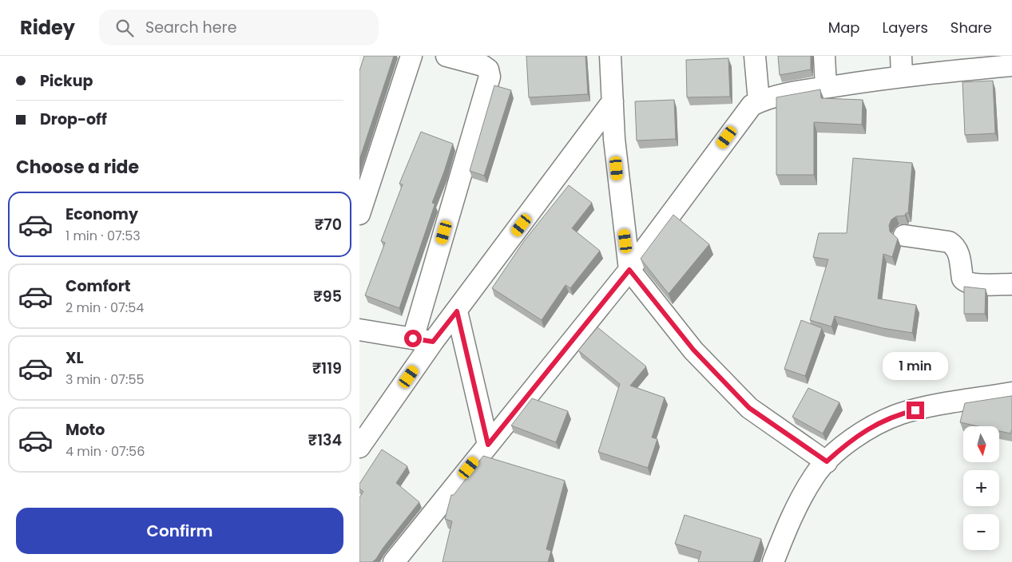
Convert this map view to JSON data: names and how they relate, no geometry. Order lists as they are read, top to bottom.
{
  "north": "bottom",
  "page": {
    "header": "Ridey",
    "search": "Search here",
    "nav": ["Map", "Layers", "Share"],
    "banner": ["Pickup", "Drop-off"],
    "heading": "Choose a ride",
    "list": [
      {
        "name": "Economy",
        "note": "1 min · 07:53",
        "value": "₹70"
      },
      {
        "name": "Comfort",
        "note": "2 min · 07:54",
        "value": "₹95"
      },
      {
        "name": "XL",
        "note": "3 min · 07:55",
        "value": "₹119"
      },
      {
        "name": "Moto",
        "note": "4 min · 07:56",
        "value": "₹134"
      }
    ],
    "bubble": "1 min",
    "map_buttons": ["+", "−"],
    "buttons": "Confirm"
  }
}
